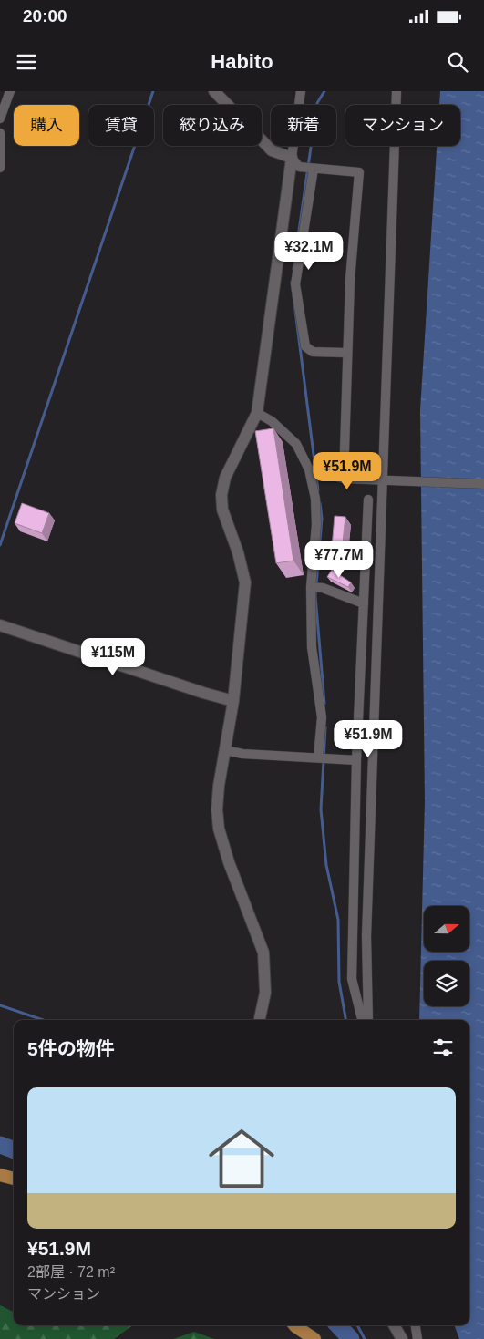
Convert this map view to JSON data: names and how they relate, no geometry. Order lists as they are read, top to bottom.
{
  "north": "right",
  "page": {
    "status": "20:00",
    "header": "Habito",
    "chip": [
      "購入",
      "賃貸",
      "絞り込み",
      "新着",
      "マンション"
    ],
    "price": [
      "¥32.1M",
      "¥51.9M",
      "¥77.7M",
      "¥115M",
      "¥51.9M"
    ],
    "heading": "5件の物件",
    "list": [
      {
        "name": "¥51.9M",
        "note": "2部屋 · 72 m² · マンション"
      }
    ]
  }
}
